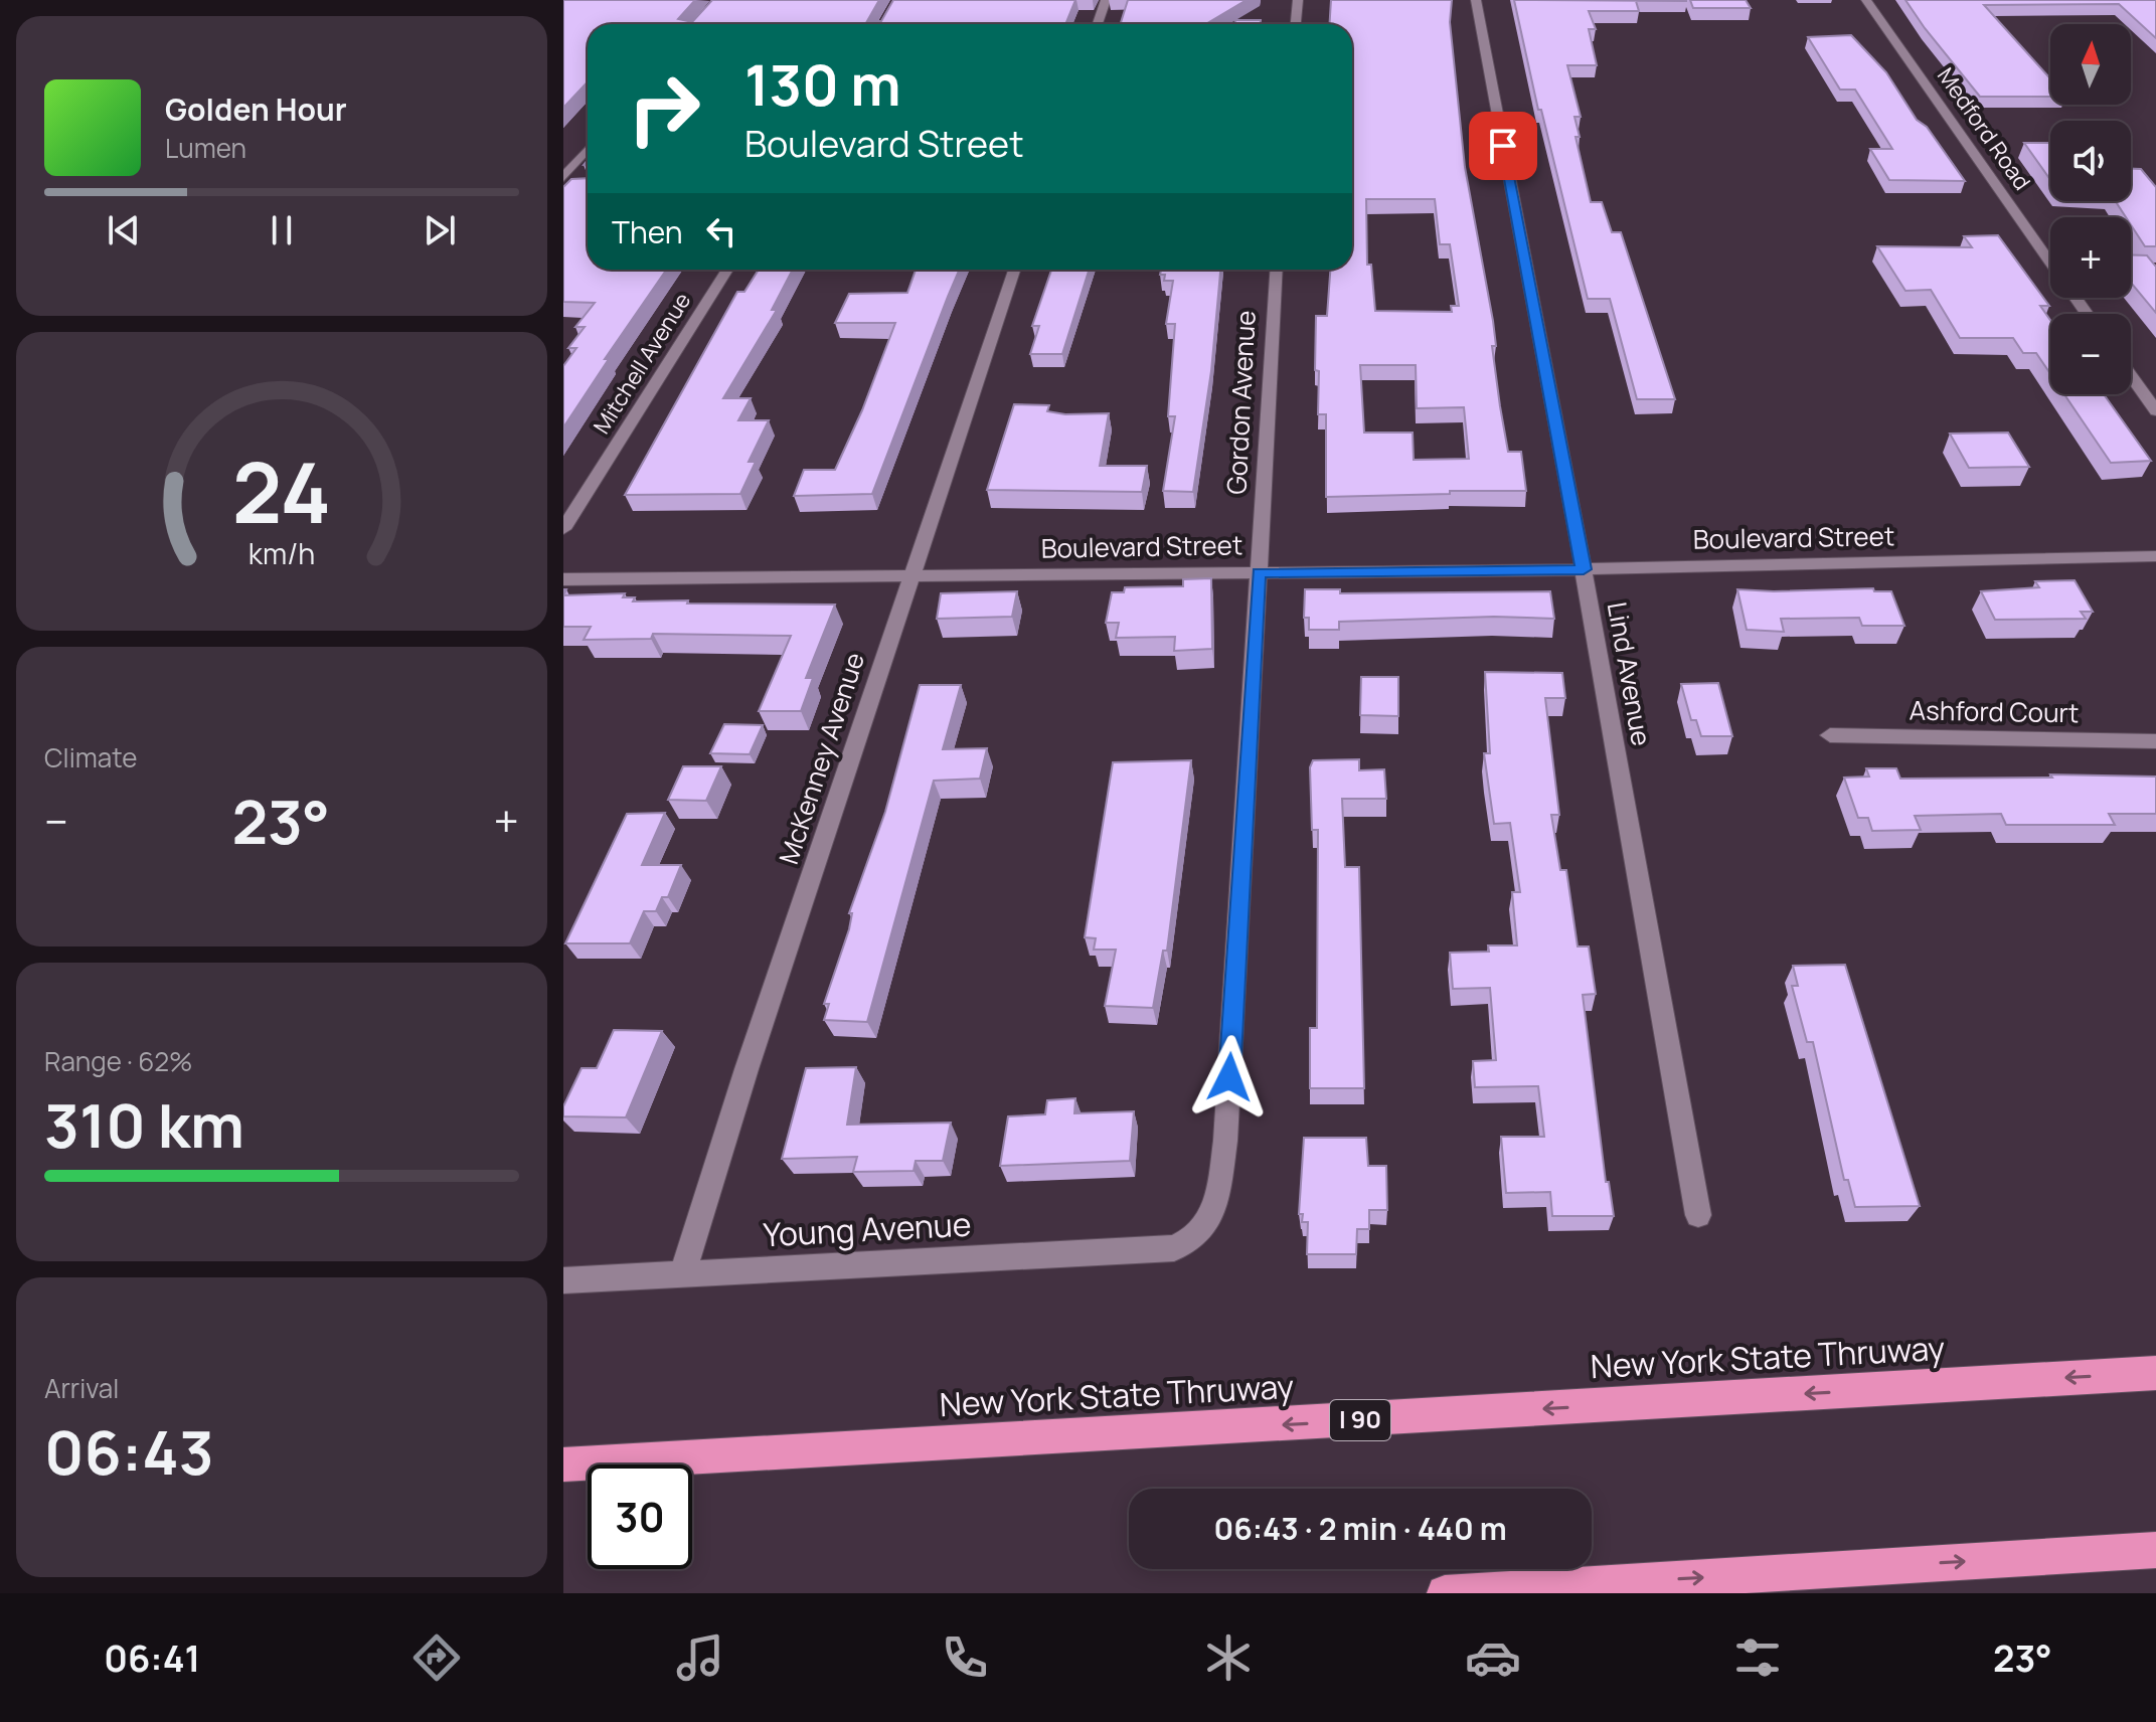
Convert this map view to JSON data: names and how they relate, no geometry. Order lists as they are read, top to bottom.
{
  "streets": {
    "highway": ["New York State Thruway", "I 90"],
    "street": [
      "Medford Road",
      "Mitchell Avenue",
      "Gordon Avenue",
      "Boulevard Street",
      "Lind Avenue",
      "Ashford Court",
      "McKenney Avenue",
      "Young Avenue"
    ]
  },
  "crossings": [
    ["Gordon Avenue", "Boulevard Street"],
    ["Gordon Avenue", "Young Avenue"],
    ["Boulevard Street", "Lind Avenue"],
    ["Boulevard Street", "McKenney Avenue"],
    ["McKenney Avenue", "Young Avenue"]
  ],
  "north": "top",
  "page": {
    "map_buttons": ["+", "−"],
    "turn": ["130 m", "Boulevard Street"],
    "song": ["Golden Hour", "Lumen"],
    "then": "Then",
    "tile": [
      "Climate",
      ["Range · 62%", "310 km"],
      ["Arrival", "06:43"]
    ],
    "heat": ["−", "23°", "+"],
    "limit": "30",
    "trip": "06:43 · 2 min · 440 m",
    "tabs": ["06:41", "23°"],
    "gauge": ["24", "km/h"]
  }
}
